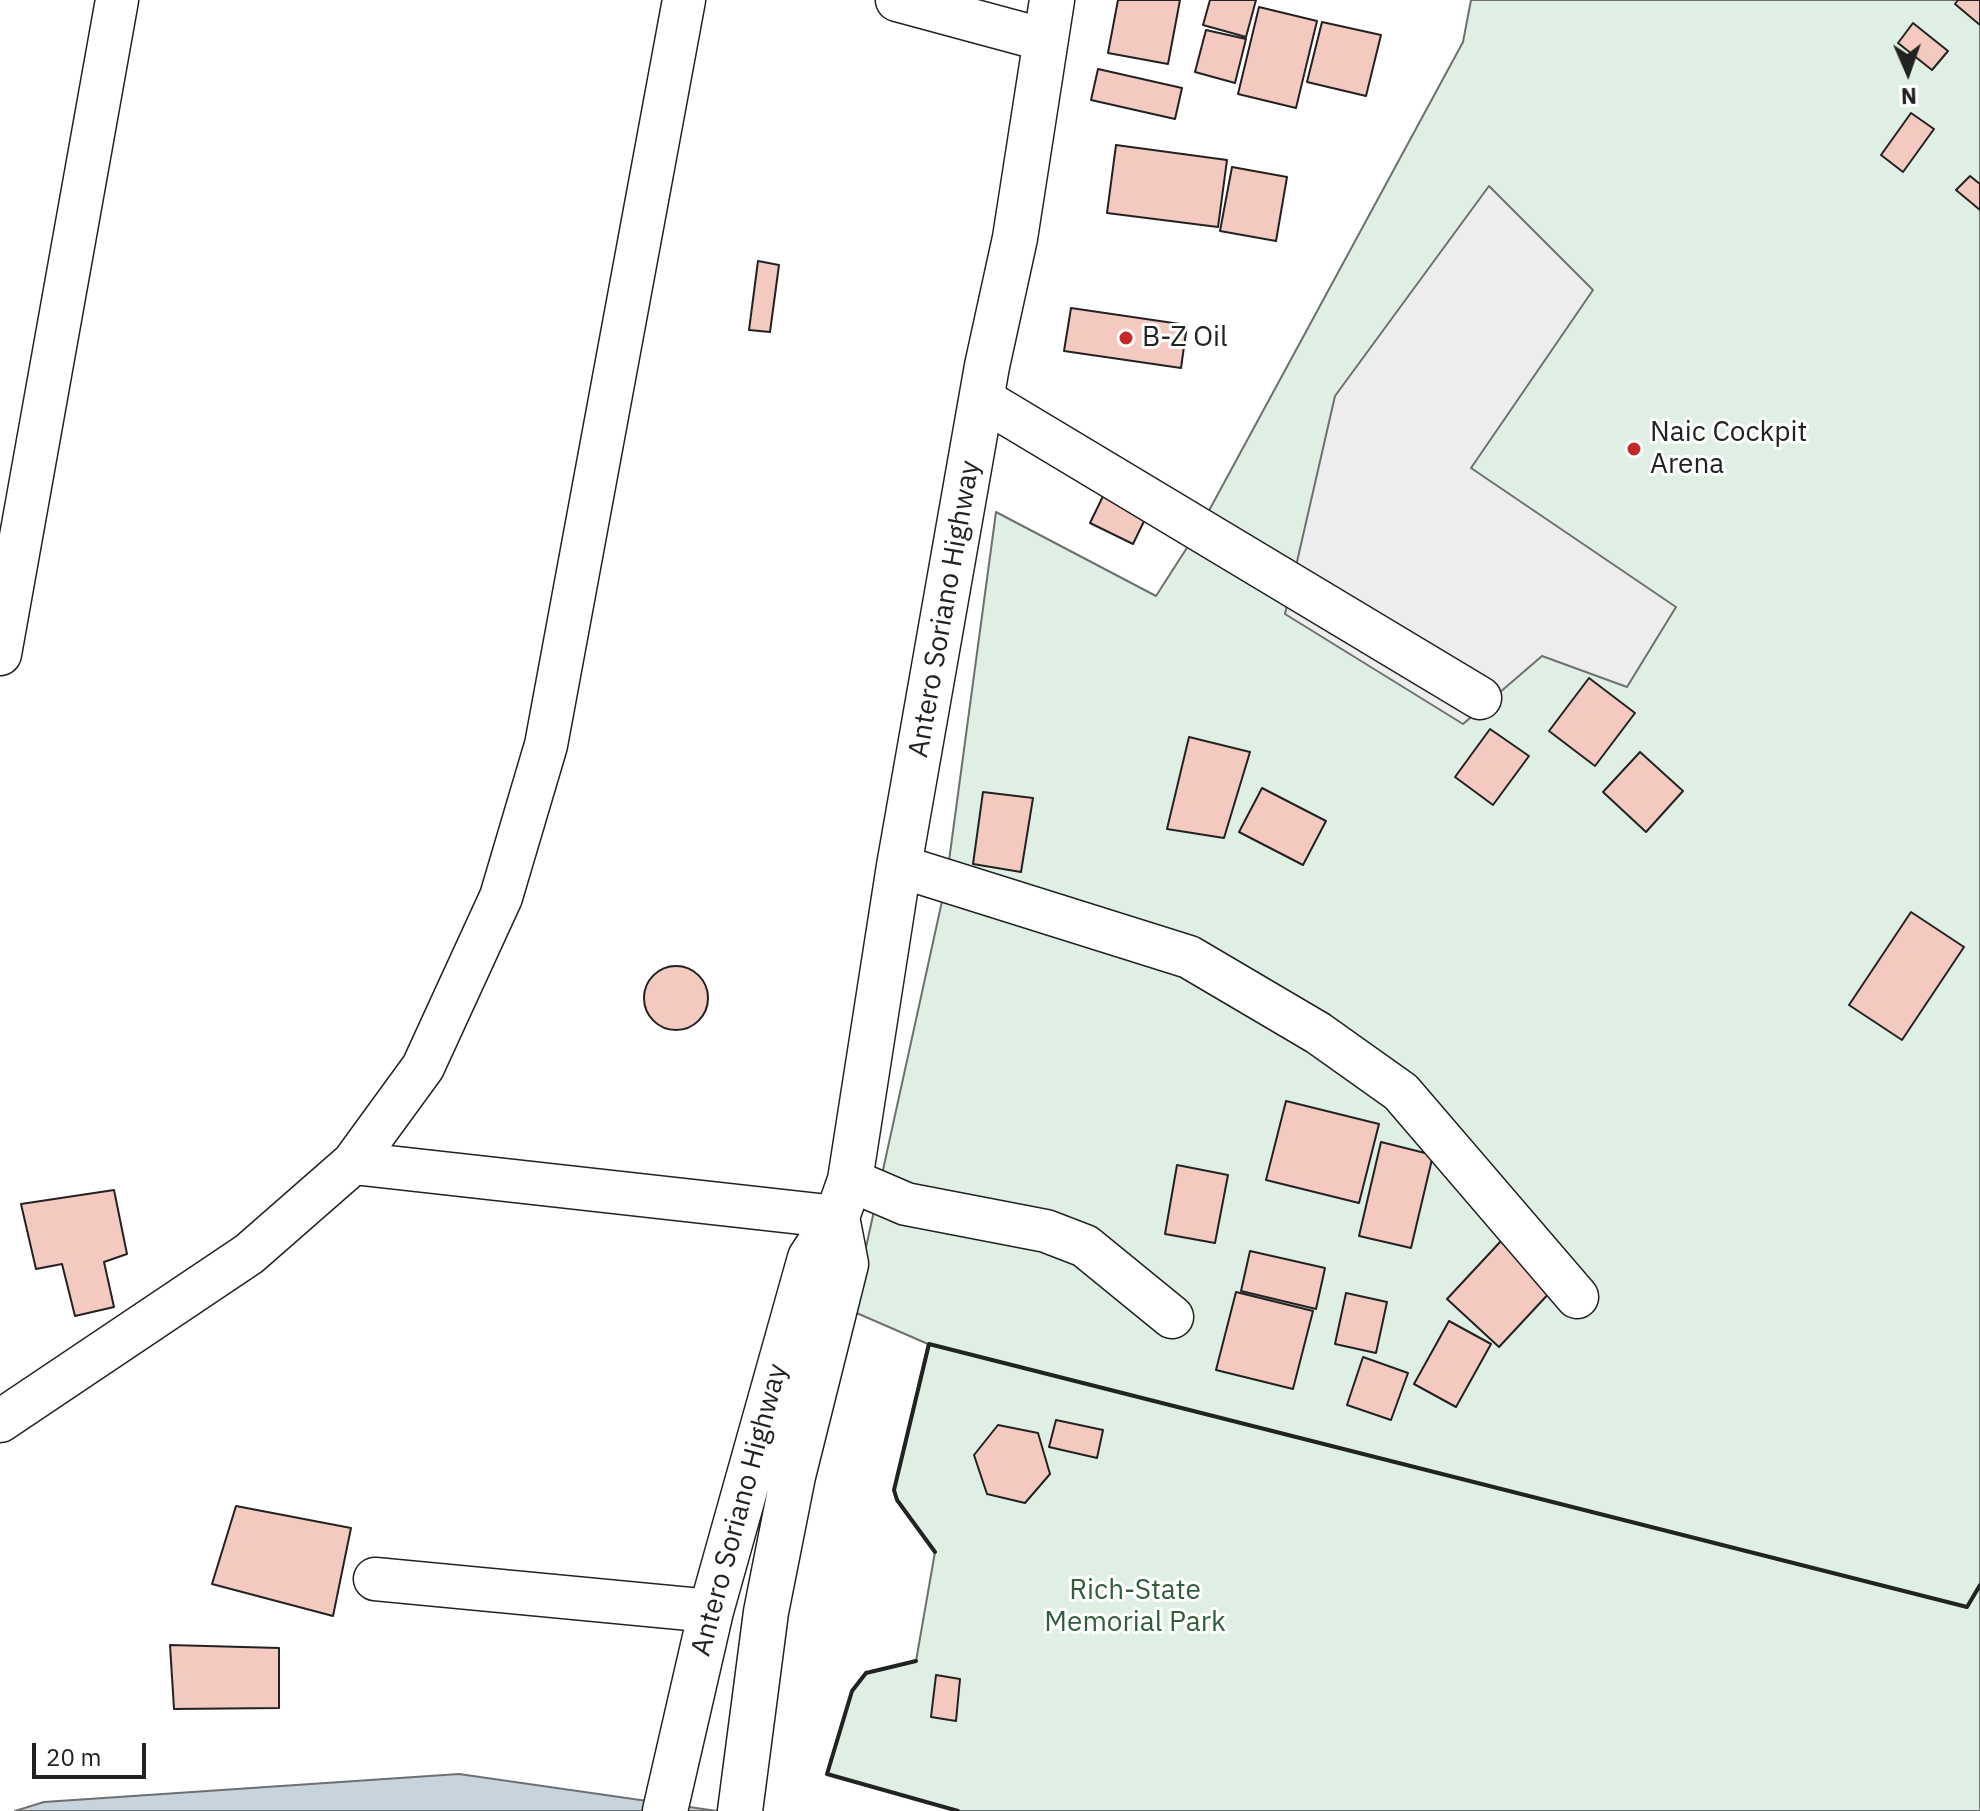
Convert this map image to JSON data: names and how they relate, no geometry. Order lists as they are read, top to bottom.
{
  "streets": {
    "main road": ["Antero Soriano Highway"]
  },
  "parks": ["Rich-State Memorial Park"],
  "places": ["B-Z Oil", "Naic Cockpit Arena"],
  "scale_bar": "20 m",
  "north": "bottom"
}
